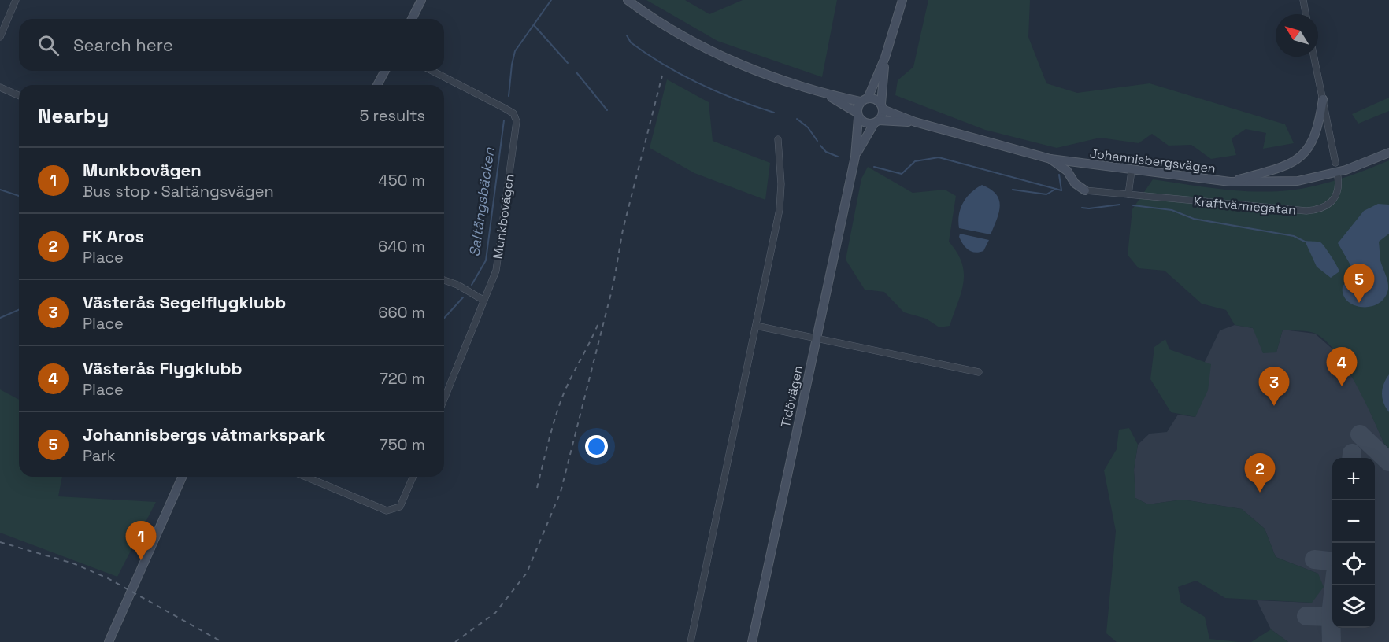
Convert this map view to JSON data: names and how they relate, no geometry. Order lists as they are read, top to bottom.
{
  "streets": {
    "main road": ["Johannisbergsvägen", "Tidövägen"],
    "street": ["Kraftvärmegatan", "Munkbovägen"]
  },
  "crossings": [
    ["Johannisbergsvägen", "Tidövägen"]
  ],
  "water": ["Saltängsbäcken"],
  "north": "top left",
  "page": {
    "search": "Search here",
    "heading": ["Nearby", "5 results"],
    "list": [
      {
        "mark": "1",
        "name": "Munkbovägen",
        "note": "Bus stop · Saltängsvägen",
        "value": "450 m"
      },
      {
        "mark": "2",
        "name": "FK Aros",
        "note": "Place",
        "value": "640 m"
      },
      {
        "mark": "3",
        "name": "Västerås Segelflygklubb",
        "note": "Place",
        "value": "660 m"
      },
      {
        "mark": "4",
        "name": "Västerås Flygklubb",
        "note": "Place",
        "value": "720 m"
      },
      {
        "mark": "5",
        "name": "Johannisbergs våtmarkspark",
        "note": "Park",
        "value": "750 m"
      }
    ],
    "pins": [
      "5",
      "4",
      "3",
      "2",
      "1"
    ],
    "map_buttons": ["+", "−"]
  }
}
